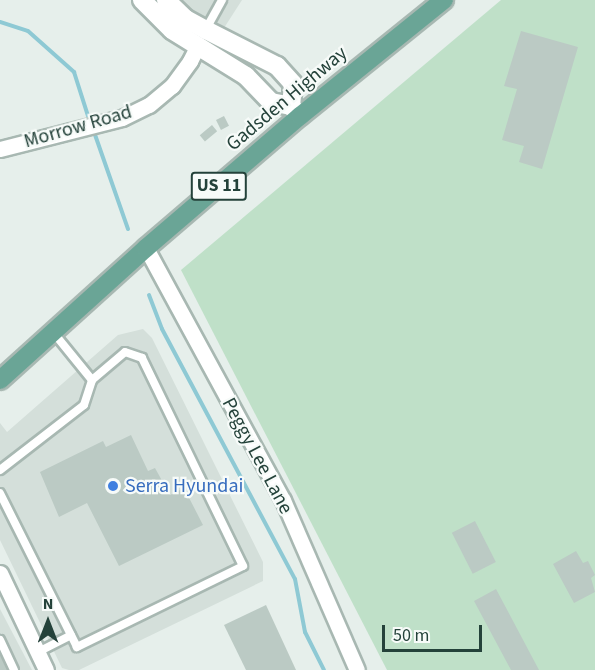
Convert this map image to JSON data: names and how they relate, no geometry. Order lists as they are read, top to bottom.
{
  "streets": {
    "main road": ["Gadsden Highway", "US 11"],
    "street": ["Morrow Road", "Peggy Lee Lane"]
  },
  "crossings": [
    ["Gadsden Highway", "Peggy Lee Lane"]
  ],
  "places": ["Serra Hyundai"],
  "scale_bar": "50 m",
  "north": "top"
}
